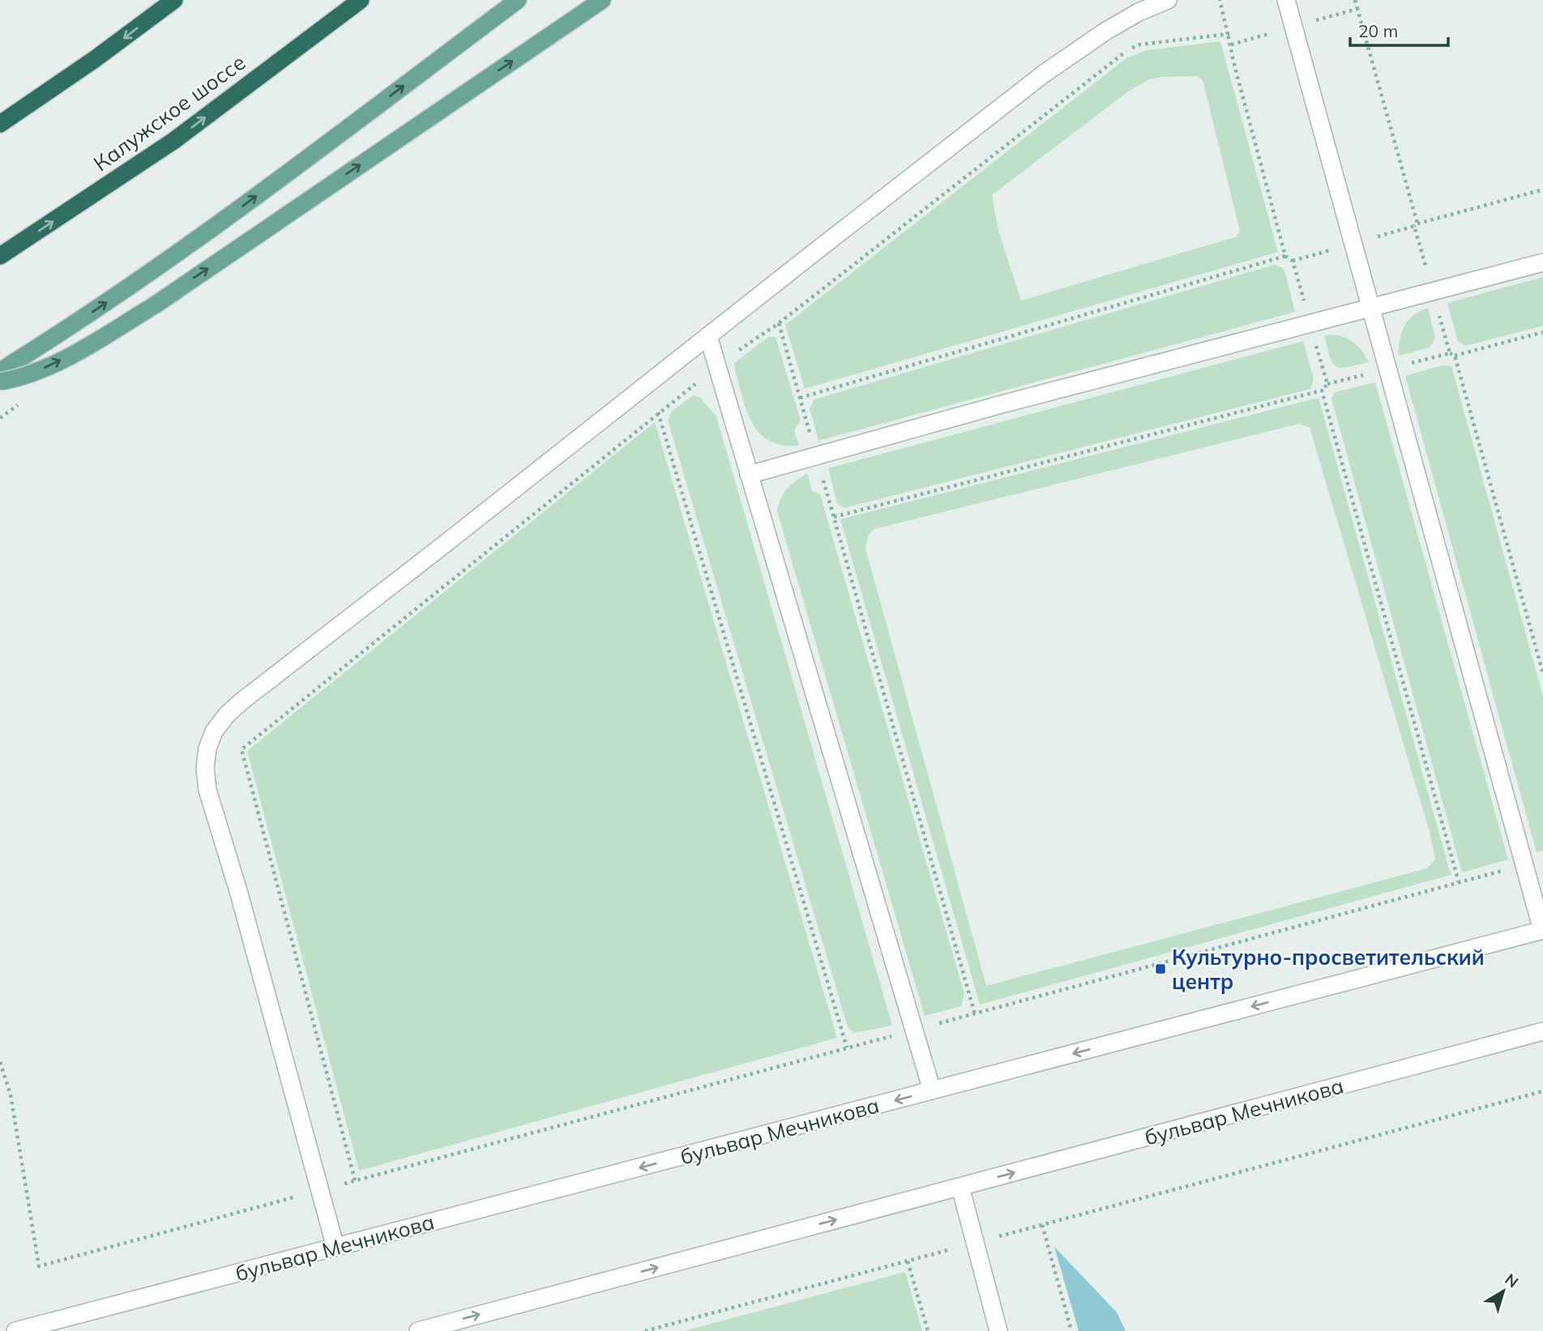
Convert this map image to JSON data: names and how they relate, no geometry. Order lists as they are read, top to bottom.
{
  "streets": {
    "highway": ["Калужское шоссе"],
    "street": ["бульвар Мечникова"]
  },
  "places": {
    "transit": ["Культурно-просветительский центр"]
  },
  "scale_bar": "20 m",
  "north": "top right"
}
